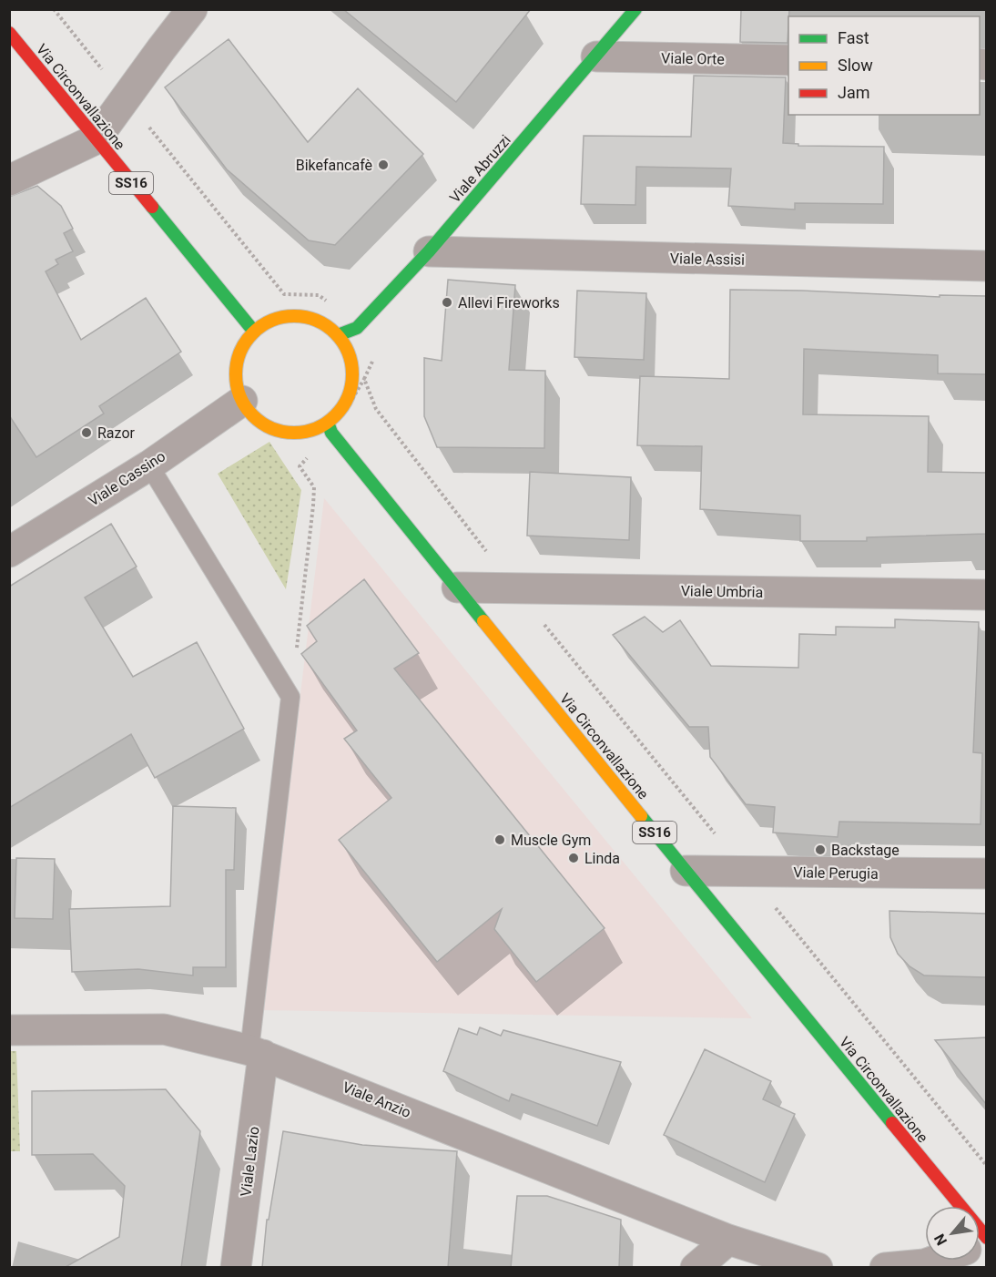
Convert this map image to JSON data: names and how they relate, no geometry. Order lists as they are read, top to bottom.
{
  "streets": {
    "main road": ["Via Circonvallazione", "Viale Abruzzi", "SS16"],
    "street": [
      "Viale Orte",
      "Viale Assisi",
      "Viale Cassino",
      "Viale Umbria",
      "Viale Perugia",
      "Viale Anzio",
      "Viale Lazio"
    ]
  },
  "crossings": [
    ["Viale Orte", "Viale Abruzzi"],
    ["Via Circonvallazione", "Viale Abruzzi"],
    ["Via Circonvallazione", "Viale Cassino"],
    ["Via Circonvallazione", "Viale Umbria"],
    ["Via Circonvallazione", "Viale Perugia"],
    ["Viale Abruzzi", "Viale Assisi"],
    ["Viale Abruzzi", "Viale Cassino"],
    ["Viale Anzio", "Viale Lazio"]
  ],
  "places": [
    "Bikefancafè",
    "Allevi Fireworks",
    "Razor",
    "Muscle Gym",
    "Backstage",
    "Linda"
  ],
  "legend": ["Fast", "Slow", "Jam"],
  "north": "bottom left"
}
